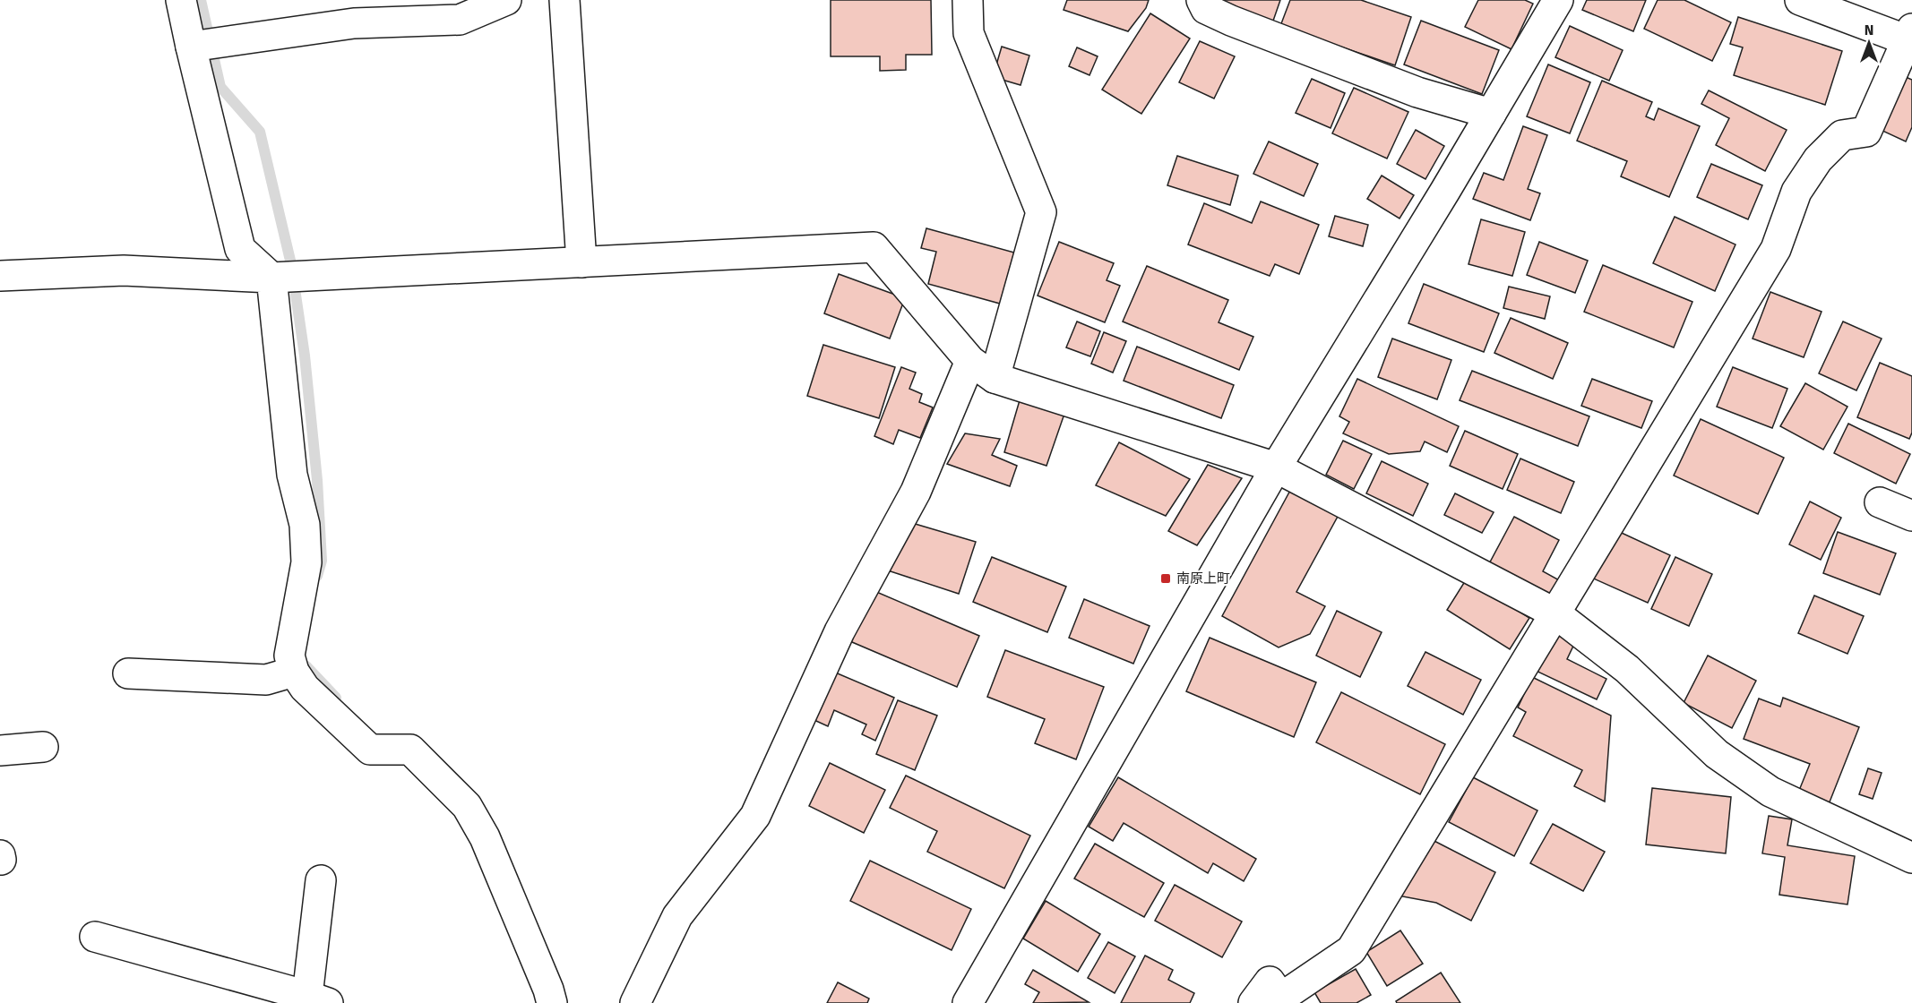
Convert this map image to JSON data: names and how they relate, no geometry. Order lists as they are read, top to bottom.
{
  "places": {
    "transit": ["南原上町"]
  },
  "north": "top"
}
